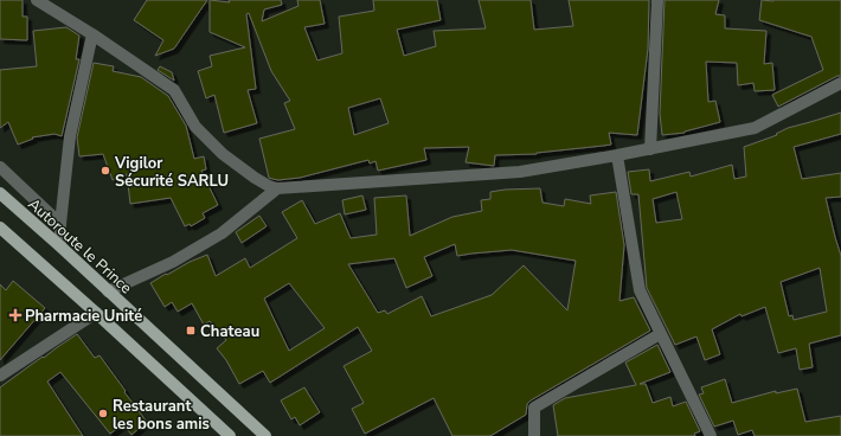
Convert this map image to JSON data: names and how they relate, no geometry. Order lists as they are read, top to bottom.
{
  "streets": {
    "main road": ["Autoroute le Prince"]
  },
  "places": {
    "other": ["Vigilor Sécurité SARLU", "Restaurant les bons amis"],
    "health": ["Pharmacie Unité"],
    "transit": ["Chateau"]
  }
}
